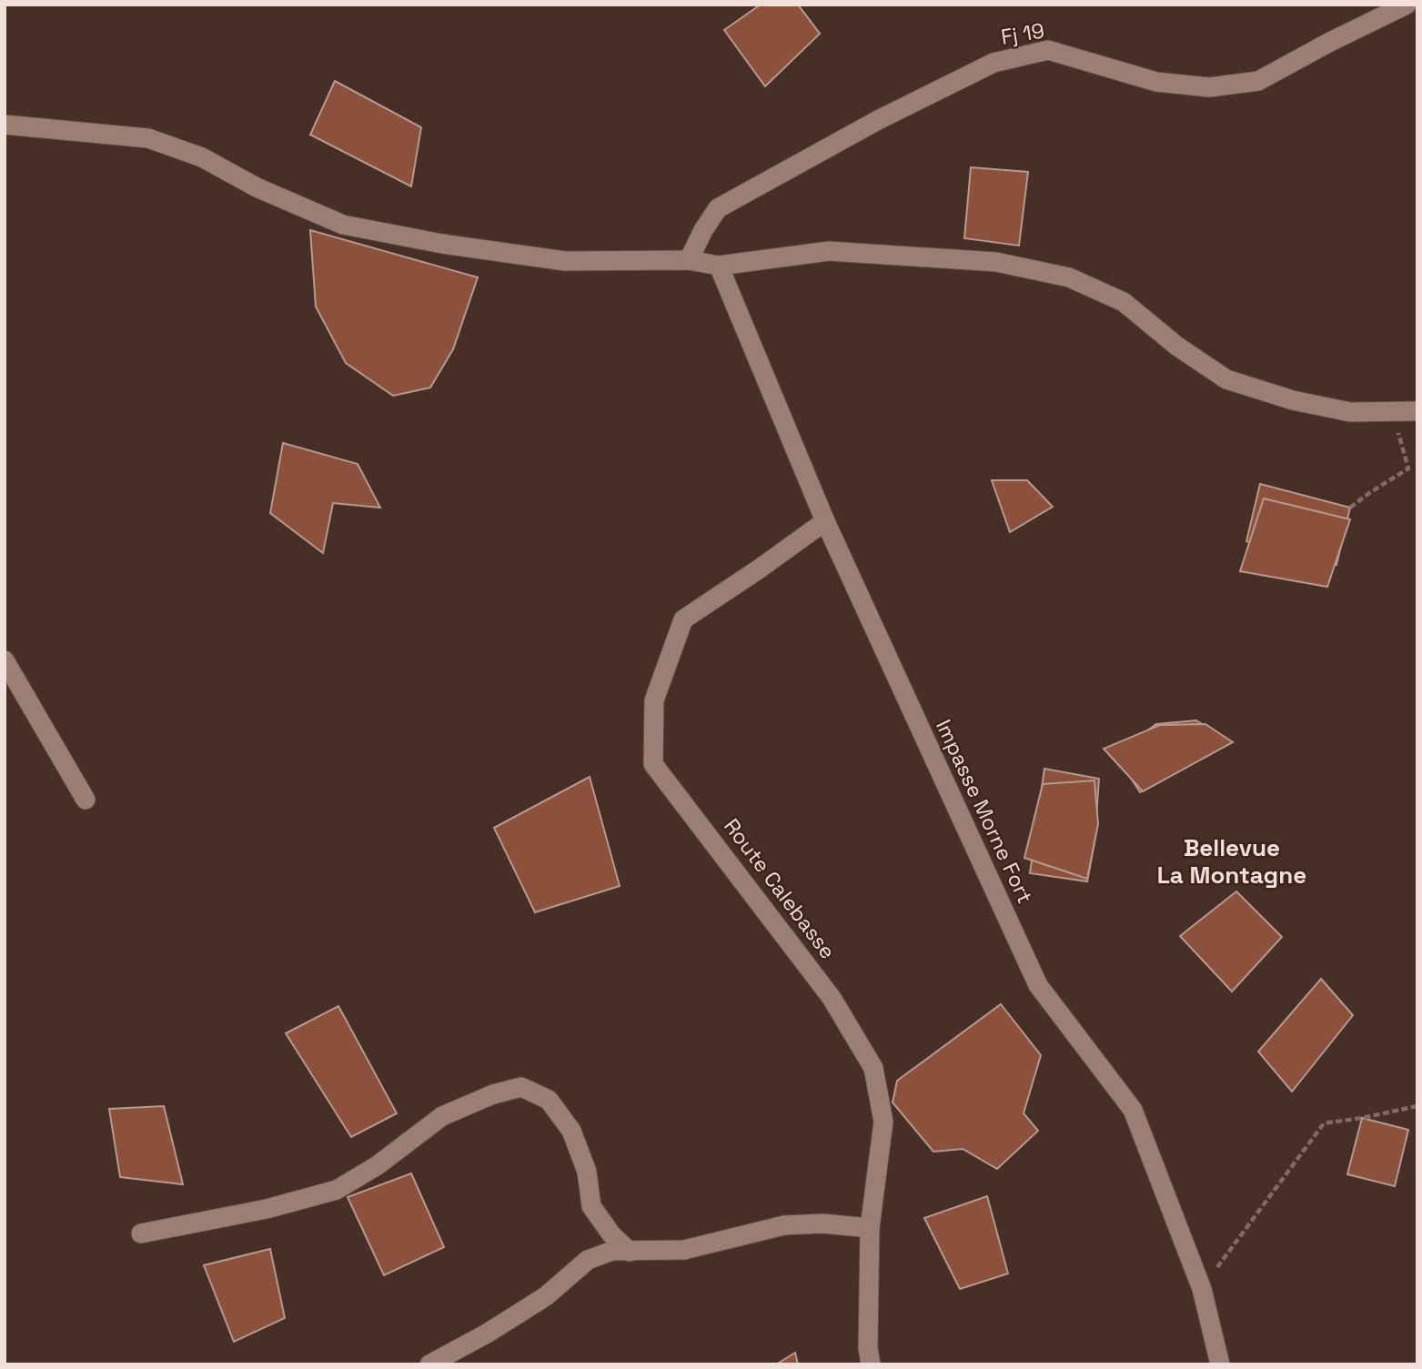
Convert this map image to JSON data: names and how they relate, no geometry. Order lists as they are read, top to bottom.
{
  "streets": {
    "street": ["Fj 19", "Impasse Morne Fort", "Route Calebasse"]
  },
  "crossings": [
    ["Impasse Morne Fort", "Route Calebasse"]
  ],
  "districts": ["Bellevue La Montagne"]
}
